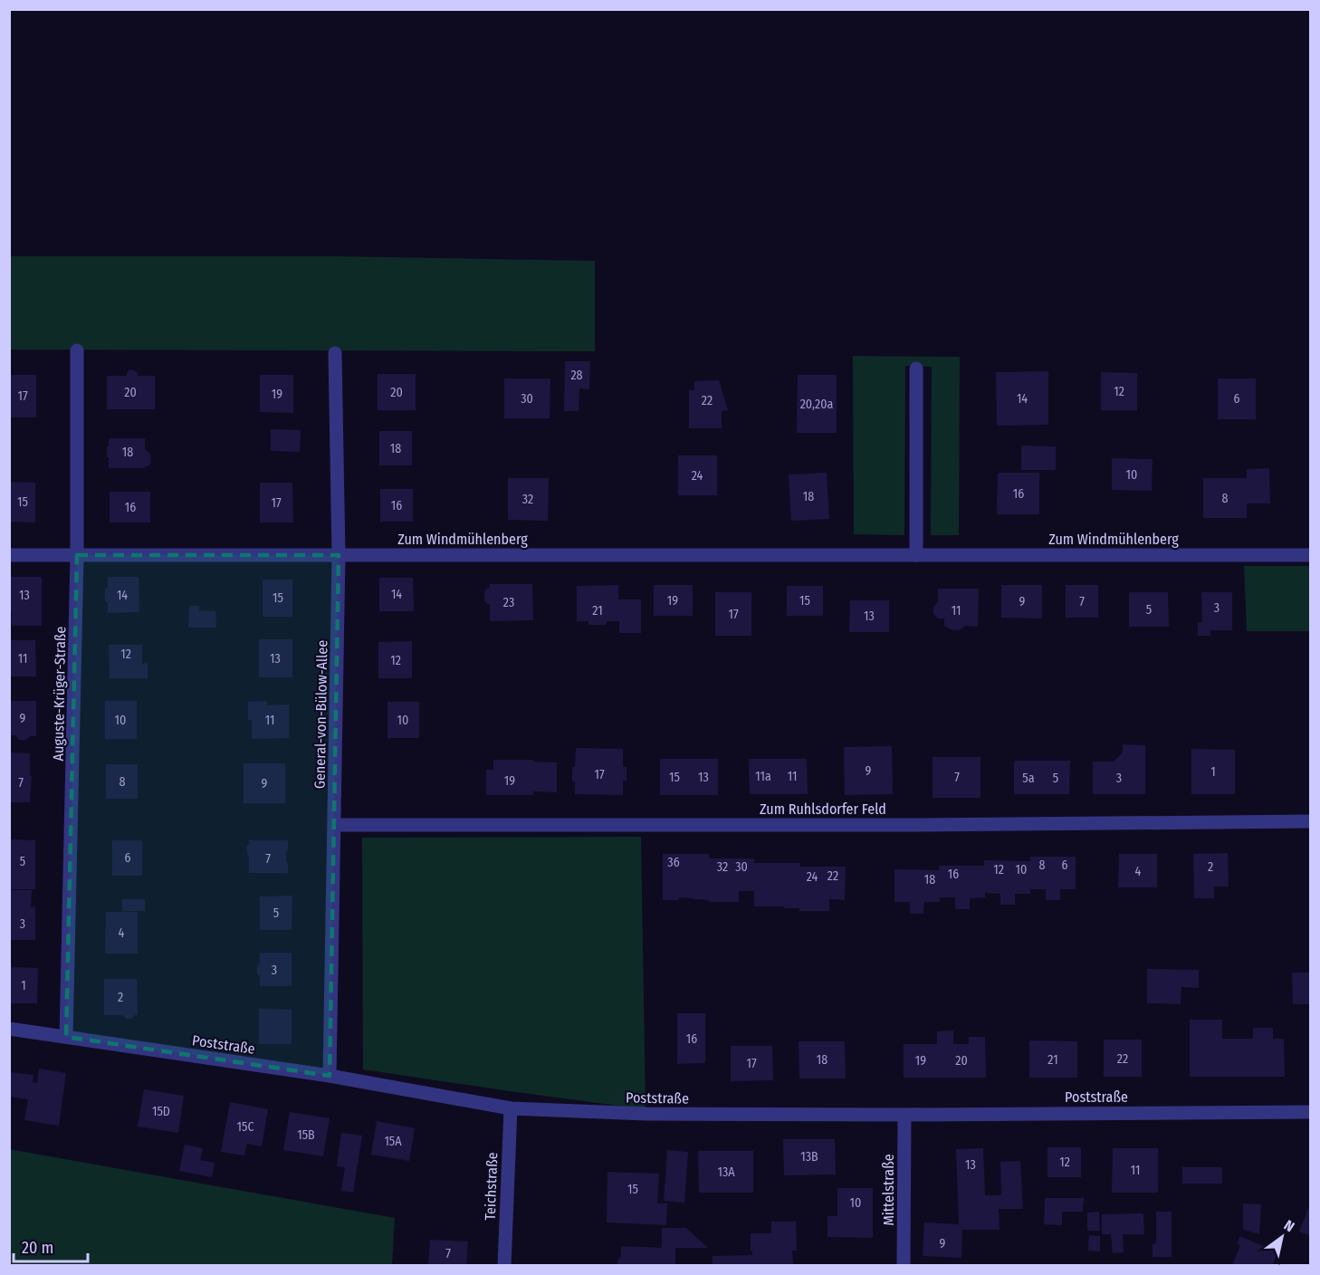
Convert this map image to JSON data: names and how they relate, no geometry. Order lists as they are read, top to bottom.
{
  "streets": {
    "street": [
      "Zum Windmühlenberg",
      "Auguste-Krüger-Straße",
      "General-von-Bülow-Allee",
      "Zum Ruhlsdorfer Feld",
      "Poststraße",
      "Teichstraße",
      "Mittelstraße"
    ]
  },
  "crossings": [
    ["Zum Windmühlenberg", "Auguste-Krüger-Straße"],
    ["Zum Windmühlenberg", "General-von-Bülow-Allee"],
    ["Auguste-Krüger-Straße", "Poststraße"],
    ["General-von-Bülow-Allee", "Zum Ruhlsdorfer Feld"],
    ["General-von-Bülow-Allee", "Poststraße"],
    ["Poststraße", "Teichstraße"],
    ["Poststraße", "Mittelstraße"]
  ],
  "house_numbers": [
    "28",
    "12",
    "20",
    "20",
    "19",
    "17",
    "30",
    "14",
    "6",
    "22",
    "20,20a",
    "18",
    "18",
    "10",
    "24",
    "16",
    "18",
    "8",
    "32",
    "15",
    "17",
    "16",
    "16",
    "14",
    "13",
    "14",
    "15",
    "19",
    "15",
    "9",
    "7",
    "23",
    "3",
    "5",
    "21",
    "11",
    "17",
    "13",
    "12",
    "11",
    "13",
    "12",
    "9",
    "10",
    "11",
    "10",
    "9",
    "1",
    "17",
    "11a",
    "11",
    "15",
    "13",
    "7",
    "5a",
    "5",
    "3",
    "19",
    "8",
    "7",
    "9",
    "6",
    "7",
    "5",
    "36",
    "8",
    "6",
    "32",
    "30",
    "2",
    "12",
    "10",
    "4",
    "16",
    "22",
    "24",
    "18",
    "5",
    "3",
    "4",
    "3",
    "1",
    "2",
    "16",
    "22",
    "18",
    "21",
    "19",
    "20",
    "17",
    "15D",
    "15C",
    "15B",
    "15A",
    "13B",
    "12",
    "13",
    "11",
    "13A",
    "15",
    "10",
    "9",
    "7"
  ],
  "scale_bar": "20 m",
  "north": "top right"
}
